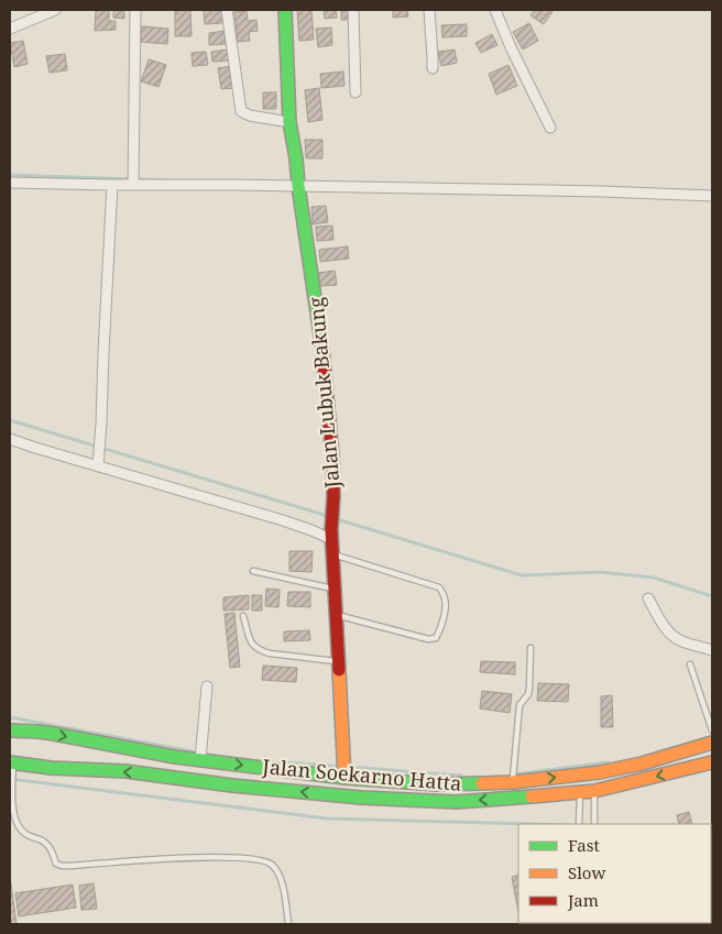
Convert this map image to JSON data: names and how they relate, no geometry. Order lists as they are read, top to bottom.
{
  "streets": {
    "main road": ["Jalan Lubuk Bakung", "Jalan Soekarno Hatta"]
  },
  "crossings": [
    ["Jalan Lubuk Bakung", "Jalan Soekarno Hatta"]
  ],
  "legend": ["Fast", "Slow", "Jam"]
}
